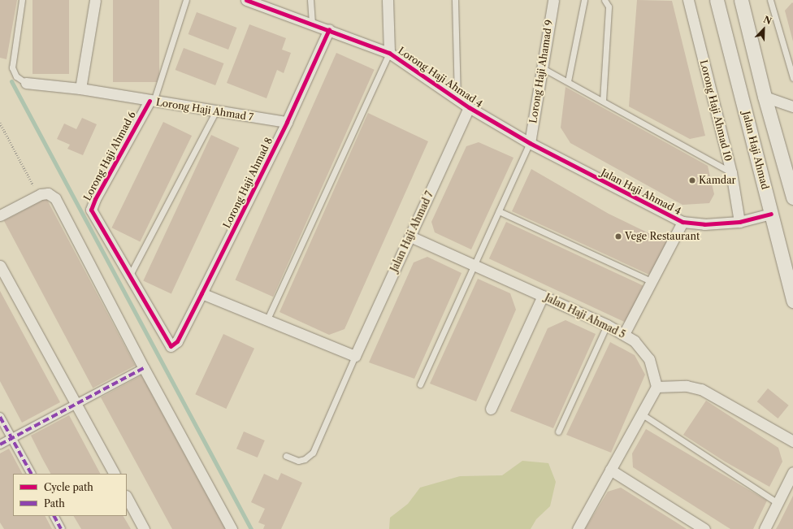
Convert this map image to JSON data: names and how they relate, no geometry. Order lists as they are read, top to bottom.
{
  "streets": {
    "street": [
      "Lorong Haji Ahamad 9",
      "Lorong Haji Ahmad 4",
      "Lorong Haji Ahmad 7",
      "Lorong Haji Ahmad 10",
      "Jalan Haji Ahmad",
      "Lorong Haji Ahmad 6",
      "Lorong Haji Ahmad 8",
      "Jalan Haji Ahmad 4",
      "Jalan Haji Ahmad 7",
      "Jalan Haji Ahmad 5"
    ]
  },
  "crossings": [
    ["Lorong Haji Ahamad 9", "Lorong Haji Ahmad 4"],
    ["Lorong Haji Ahamad 9", "Jalan Haji Ahmad 4"],
    ["Lorong Haji Ahmad 4", "Lorong Haji Ahmad 8"],
    ["Lorong Haji Ahmad 4", "Jalan Haji Ahmad 4"],
    ["Lorong Haji Ahmad 4", "Jalan Haji Ahmad 7"],
    ["Lorong Haji Ahmad 7", "Lorong Haji Ahmad 6"],
    ["Lorong Haji Ahmad 7", "Lorong Haji Ahmad 8"],
    ["Lorong Haji Ahmad 10", "Jalan Haji Ahmad 4"],
    ["Jalan Haji Ahmad", "Jalan Haji Ahmad 4"],
    ["Lorong Haji Ahmad 6", "Lorong Haji Ahmad 8"],
    ["Jalan Haji Ahmad 7", "Jalan Haji Ahmad 5"]
  ],
  "places": ["Kamdar", "Vege Restaurant"],
  "legend": ["Cycle path", "Path"],
  "north": "top right"
}
